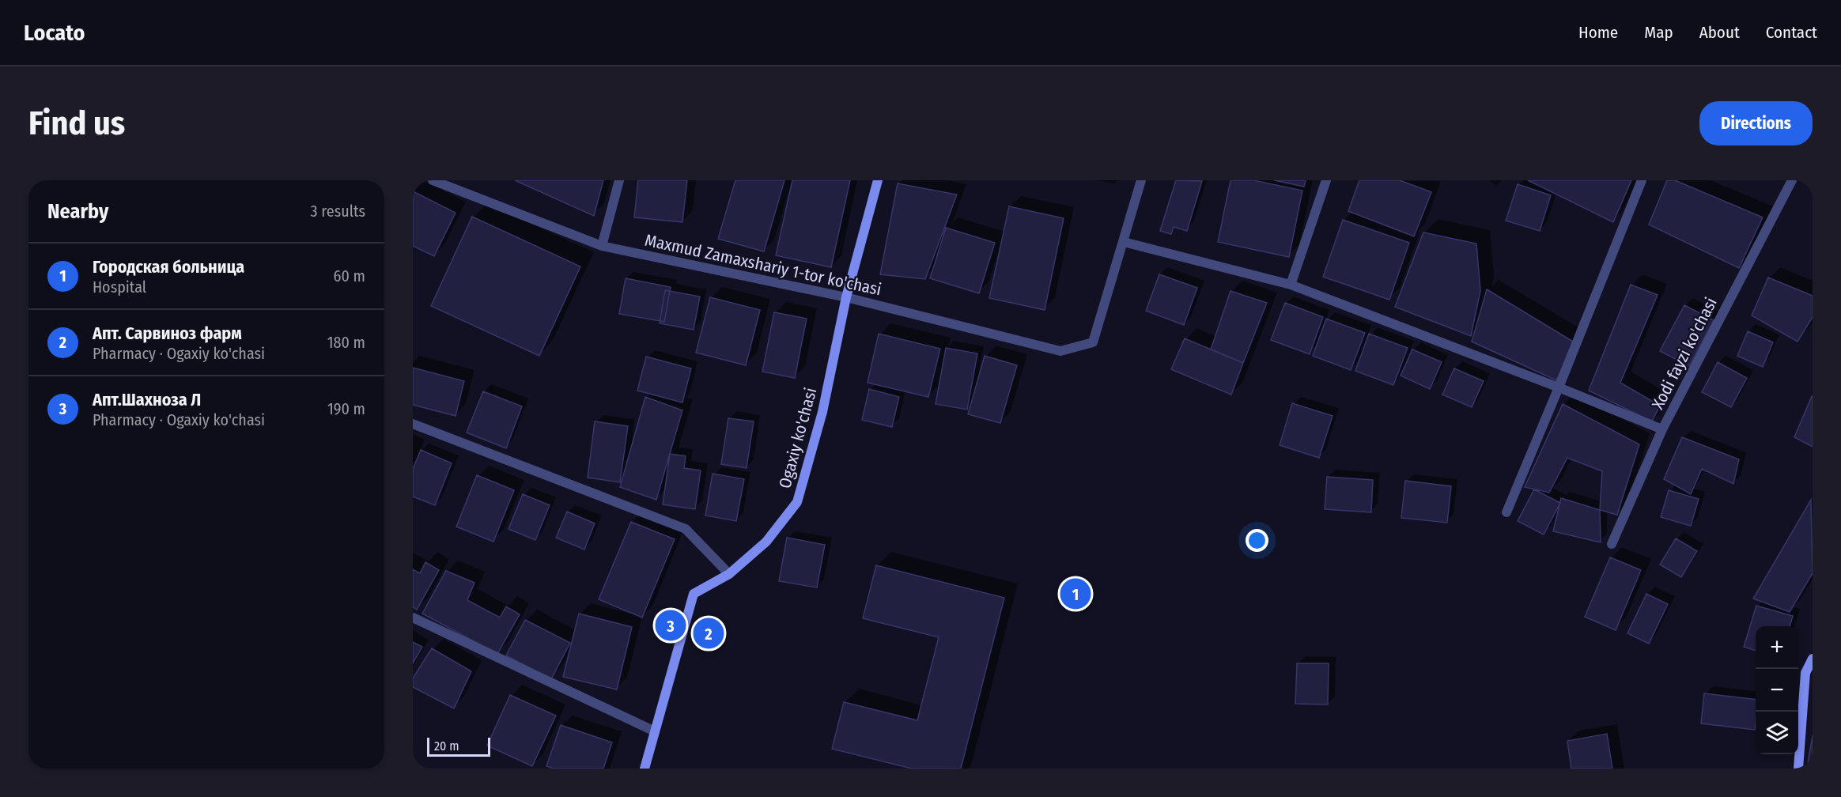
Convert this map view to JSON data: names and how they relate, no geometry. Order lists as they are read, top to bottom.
{
  "streets": {
    "street": ["Maxmud Zamaxshariy 1-tor ko'chasi", "Xodi fayzi ko'chasi", "Ogaxiy ko'chasi"]
  },
  "crossings": [
    ["Maxmud Zamaxshariy 1-tor ko'chasi", "Ogaxiy ko'chasi"]
  ],
  "scale_bar": "20 m",
  "page": {
    "header": "Locato",
    "nav": [
      "Home",
      "Map",
      "About",
      "Contact"
    ],
    "buttons": "Directions",
    "title": "Find us",
    "heading": ["Nearby", "3 results"],
    "list": [
      {
        "mark": "1",
        "name": "Городская больница",
        "note": "Hospital",
        "value": "60 m"
      },
      {
        "mark": "2",
        "name": "Апт. Сарвиноз фарм",
        "note": "Pharmacy · Ogaxiy ko'chasi",
        "value": "180 m"
      },
      {
        "mark": "3",
        "name": "Апт.Шахноза Л",
        "note": "Pharmacy · Ogaxiy ko'chasi",
        "value": "190 m"
      }
    ],
    "pins": ["1", "3", "2"],
    "map_buttons": ["+", "−"],
    "scale": "20 m"
  }
}
